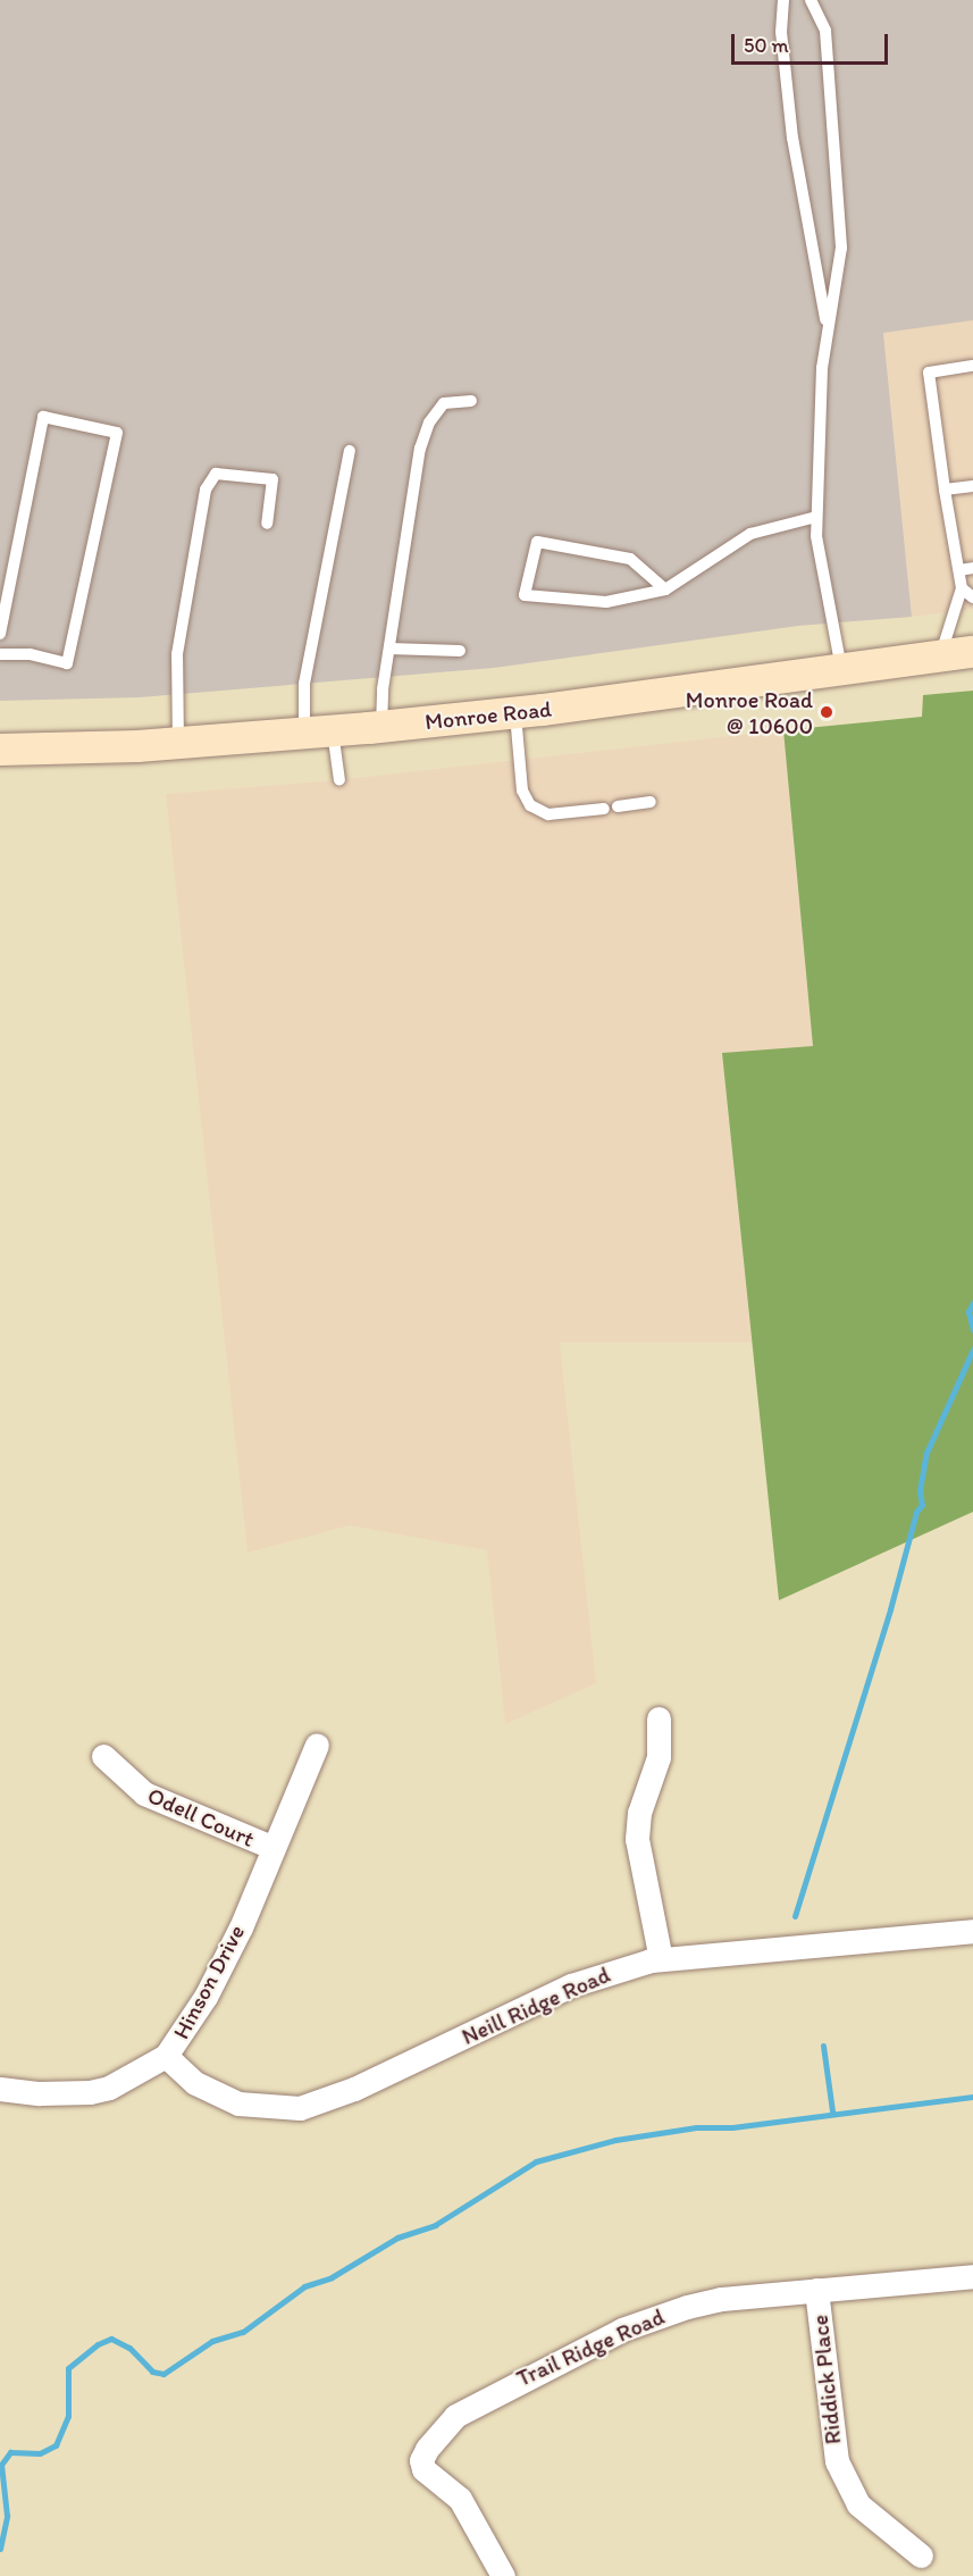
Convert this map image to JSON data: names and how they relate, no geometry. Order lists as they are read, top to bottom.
{
  "streets": {
    "main road": ["Monroe Road"],
    "street": [
      "Odell Court",
      "Hinson Drive",
      "Neill Ridge Road",
      "Trail Ridge Road",
      "Riddick Place"
    ]
  },
  "crossings": [
    ["Odell Court", "Hinson Drive"],
    ["Hinson Drive", "Neill Ridge Road"],
    ["Trail Ridge Road", "Riddick Place"]
  ],
  "places": ["Monroe Road @ 10600"],
  "scale_bar": "50 m"
}
